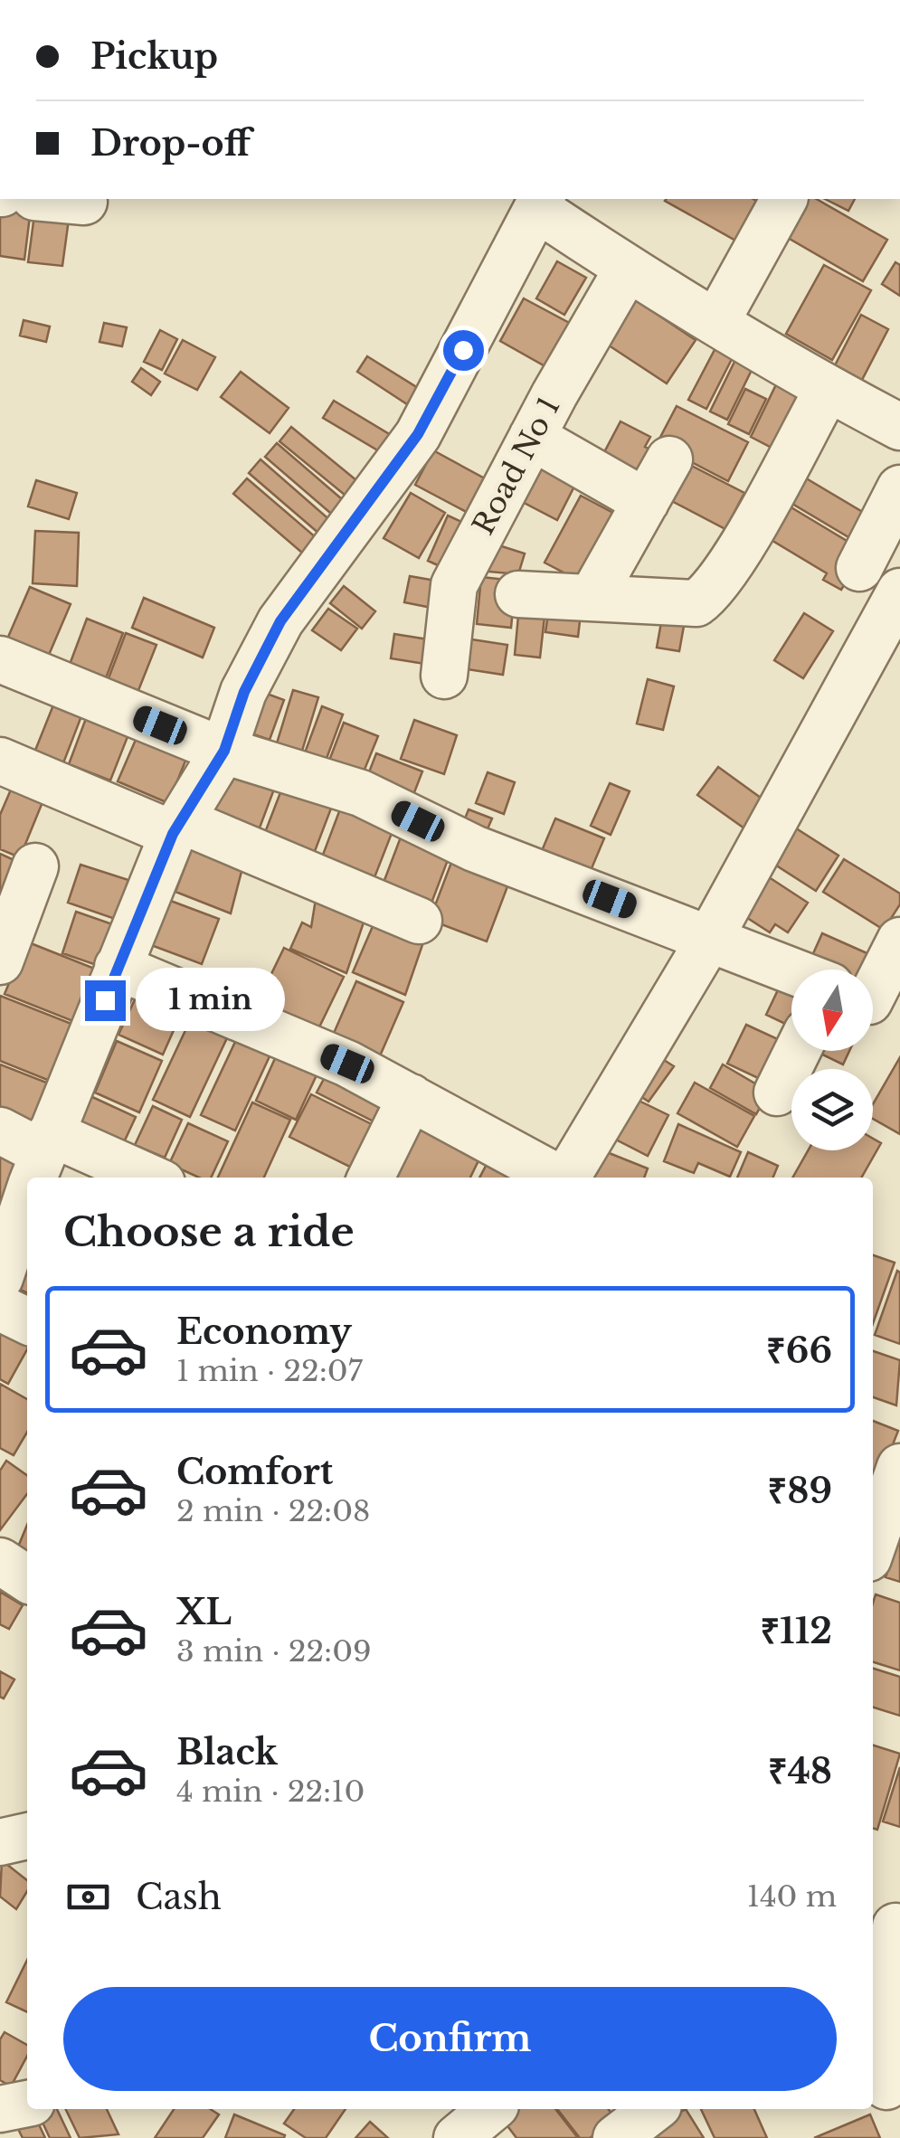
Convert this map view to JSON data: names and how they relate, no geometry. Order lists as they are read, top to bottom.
{
  "streets": {
    "street": ["Road No 1"]
  },
  "north": "bottom",
  "page": {
    "banner": ["Pickup", "Drop-off"],
    "bubble": "1 min",
    "heading": "Choose a ride",
    "list": [
      {
        "name": "Economy",
        "note": "1 min · 22:07",
        "value": "₹66"
      },
      {
        "name": "Comfort",
        "note": "2 min · 22:08",
        "value": "₹89"
      },
      {
        "name": "XL",
        "note": "3 min · 22:09",
        "value": "₹112"
      },
      {
        "name": "Black",
        "note": "4 min · 22:10",
        "value": "₹48"
      }
    ],
    "pay": ["Cash", "140 m"],
    "buttons": "Confirm"
  }
}
